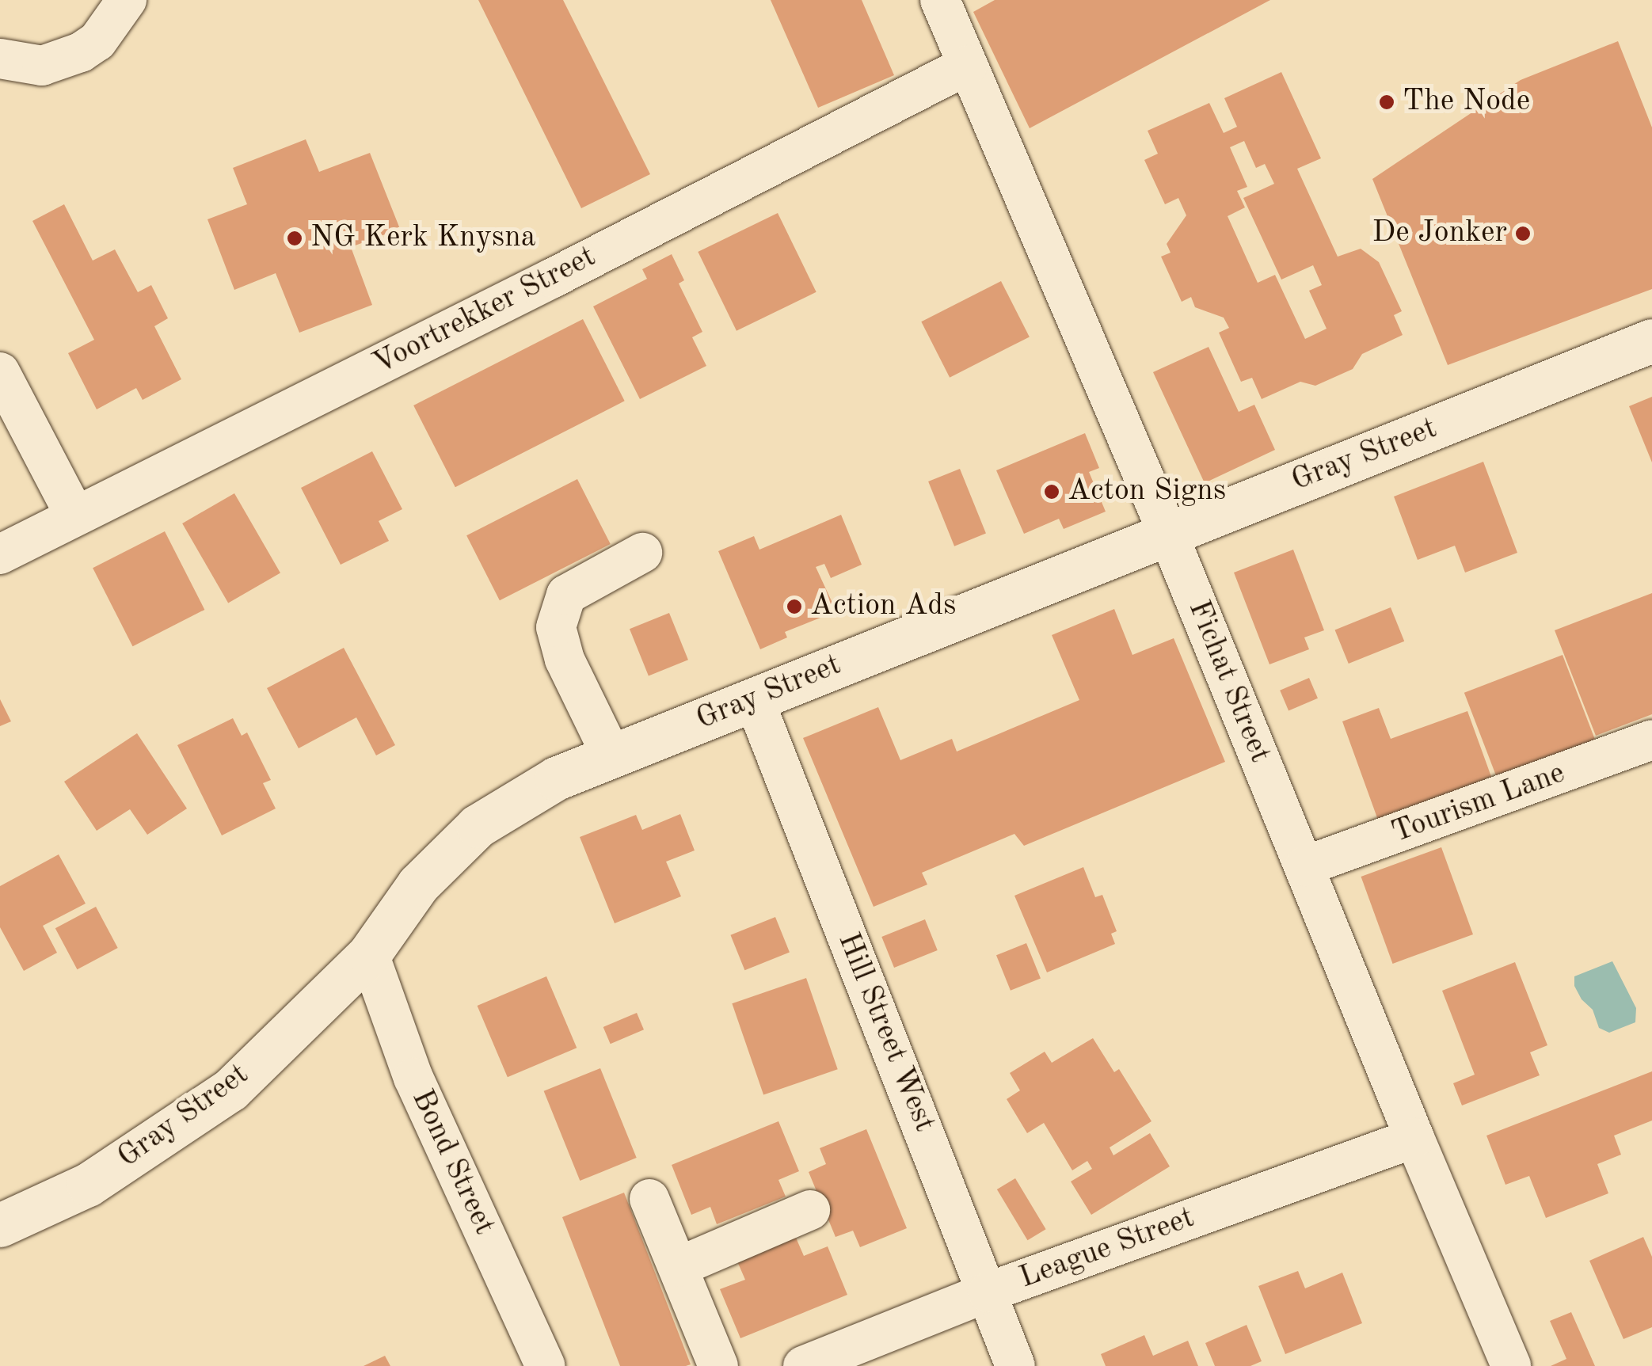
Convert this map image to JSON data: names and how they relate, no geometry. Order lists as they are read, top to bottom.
{
  "streets": {
    "street": [
      "Voortrekker Street",
      "Gray Street",
      "Fichat Street",
      "Tourism Lane",
      "Hill Street West",
      "Bond Street",
      "League Street"
    ]
  },
  "crossings": [
    ["Voortrekker Street", "Fichat Street"],
    ["Gray Street", "Fichat Street"],
    ["Gray Street", "Hill Street West"],
    ["Gray Street", "Bond Street"],
    ["Fichat Street", "Tourism Lane"],
    ["Fichat Street", "League Street"],
    ["Hill Street West", "League Street"]
  ],
  "places": [
    "The Node",
    "De Jonker",
    "NG Kerk Knysna",
    "Acton Signs",
    "Action Ads"
  ]
}
